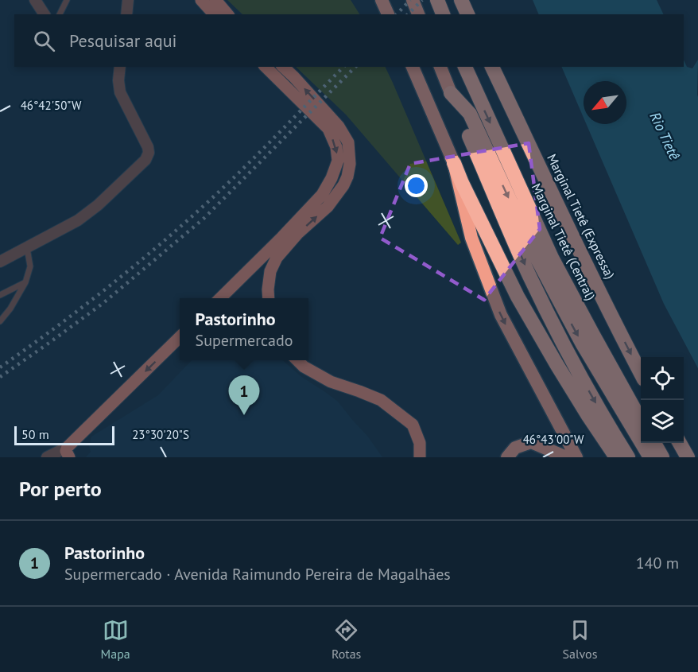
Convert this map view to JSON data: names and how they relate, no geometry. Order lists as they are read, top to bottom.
{
  "streets": {
    "highway": ["Marginal Tietê (Expressa)", "Marginal Tietê (Central)"]
  },
  "water": ["Rio Tietê"],
  "scale_bar": "50 m",
  "north": "bottom left",
  "page": {
    "search": "Pesquisar aqui",
    "popup": ["Pastorinho", "Supermercado"],
    "pins": "1",
    "scale": "50 m",
    "heading": "Por perto",
    "list": [
      {
        "mark": "1",
        "name": "Pastorinho",
        "note": "Supermercado · Avenida Raimundo Pereira de Magalhães",
        "value": "140 m"
      }
    ],
    "nav": ["Mapa", "Rotas", "Salvos"]
  },
  "coordinates": ["46°42'50\"W", "23°30'20\"S", "46°43'00\"W"]
}
